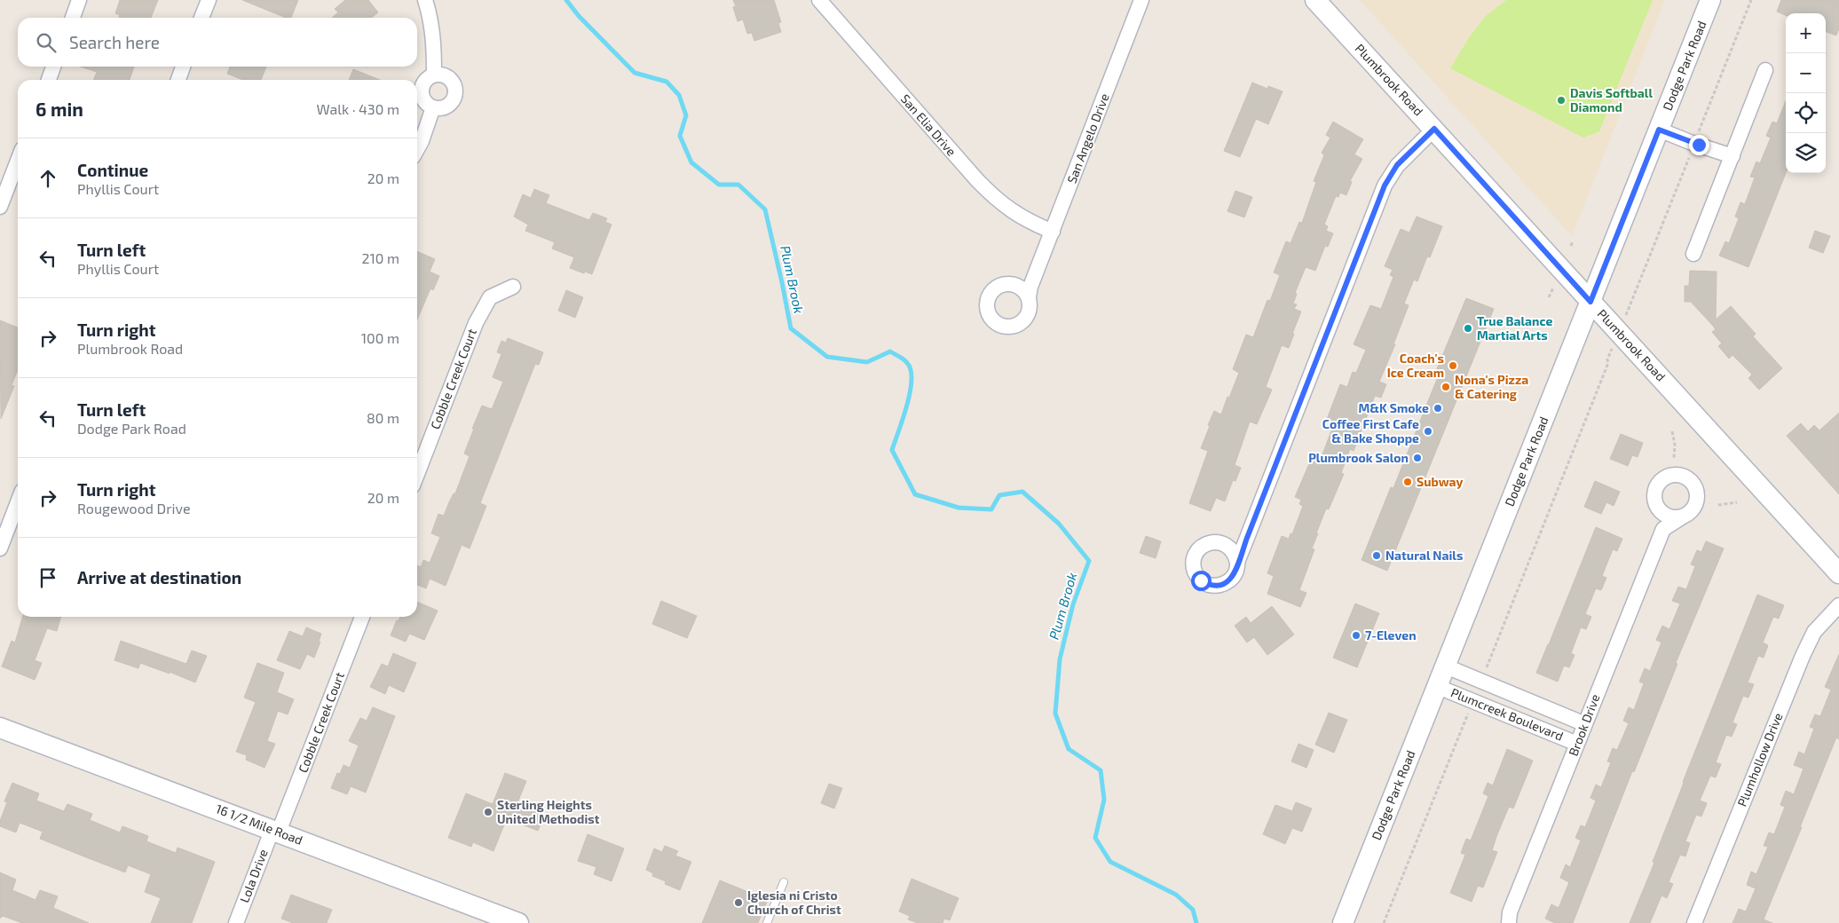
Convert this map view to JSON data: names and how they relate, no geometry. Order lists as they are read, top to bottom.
{
  "streets": {
    "street": [
      "Dodge Park Road",
      "Plumbrook Road",
      "San Elia Drive",
      "San Angelo Drive",
      "Cobble Creek Court",
      "Plumcreek Boulevard",
      "Brook Drive",
      "Plumhollow Drive",
      "16 1/2 Mile Road",
      "Lola Drive"
    ]
  },
  "crossings": [
    ["Dodge Park Road", "Plumbrook Road"],
    ["Dodge Park Road", "Plumcreek Boulevard"],
    ["San Elia Drive", "San Angelo Drive"],
    ["Cobble Creek Court", "16 1/2 Mile Road"],
    ["Cobble Creek Court", "Lola Drive"],
    ["Plumcreek Boulevard", "Brook Drive"],
    ["16 1/2 Mile Road", "Lola Drive"]
  ],
  "water": ["Plum Brook"],
  "places": [
    "Davis Softball Diamond",
    "True Balance Martial Arts",
    "Coach's Ice Cream",
    "Nona's Pizza & Catering",
    "M&K Smoke",
    "Coffee First Cafe & Bake Shoppe",
    "Plumbrook Salon",
    "Subway",
    "Natural Nails",
    "7-Eleven",
    "Sterling Heights United Methodist",
    "Iglesia ni Cristo Church of Christ"
  ],
  "page": {
    "map_buttons": ["+", "−"],
    "search": "Search here",
    "heading": ["6 min", "Walk · 430 m"],
    "list": [
      ["Continue", "Phyllis Court", "20 m"],
      ["Turn left", "Phyllis Court", "210 m"],
      ["Turn right", "Plumbrook Road", "100 m"],
      ["Turn left", "Dodge Park Road", "80 m"],
      ["Turn right", "Rougewood Drive", "20 m"],
      "Arrive at destination"
    ]
  }
}
